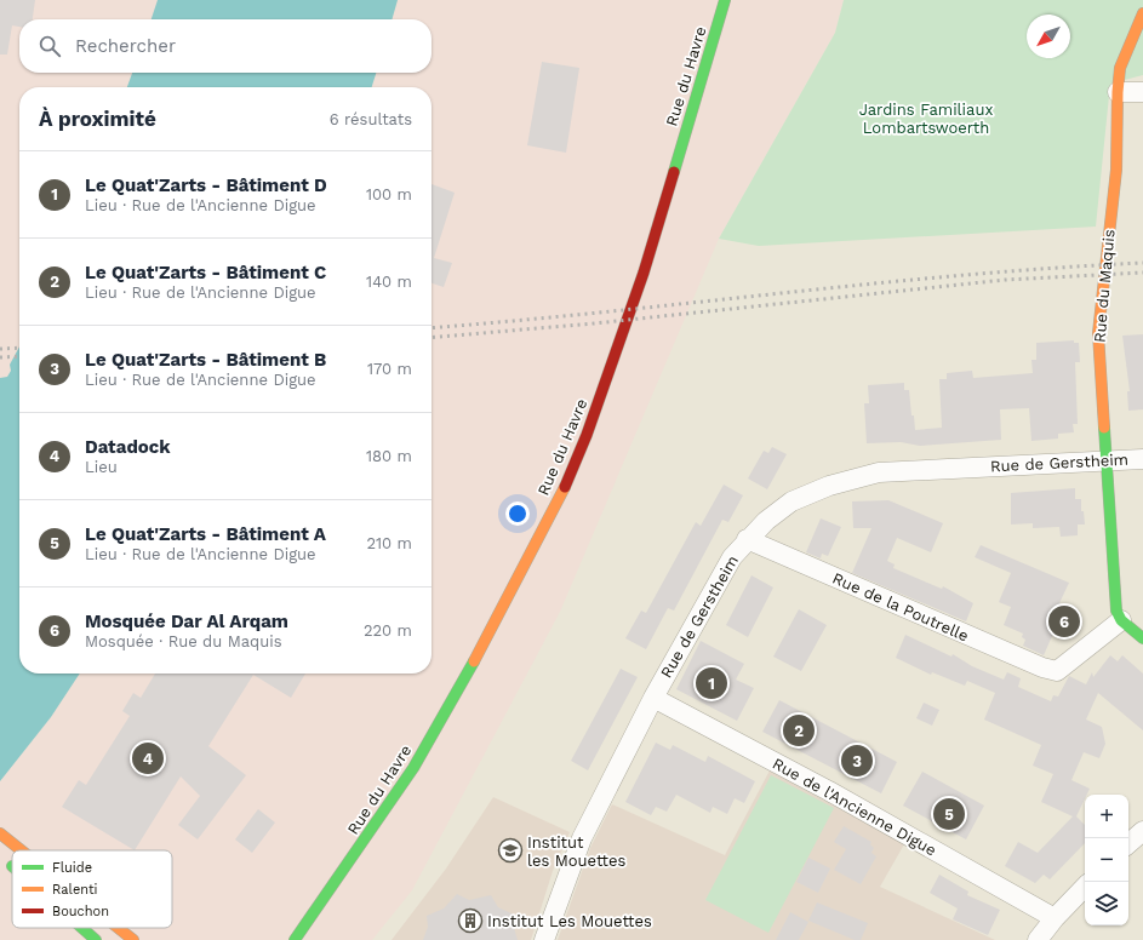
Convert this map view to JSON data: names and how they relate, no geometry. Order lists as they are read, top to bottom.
{
  "streets": {
    "main road": ["Rue du Havre", "Rue du Maquis"],
    "street": ["Rue de Gerstheim", "Rue de la Poutrelle", "Rue de l'Ancienne Digue"]
  },
  "crossings": [
    ["Rue du Maquis", "Rue de Gerstheim"],
    ["Rue du Maquis", "Rue de la Poutrelle"],
    ["Rue de Gerstheim", "Rue de la Poutrelle"],
    ["Rue de Gerstheim", "Rue de l'Ancienne Digue"]
  ],
  "parks": ["Jardins Familiaux Lombartswoerth"],
  "places": {
    "school or university": ["Institut les Mouettes"],
    "building": ["Institut Les Mouettes"]
  },
  "legend": ["Fluide", "Ralenti", "Bouchon"],
  "north": "bottom left",
  "page": {
    "search": "Rechercher",
    "heading": ["À proximité", "6 résultats"],
    "list": [
      {
        "mark": "1",
        "name": "Le Quat'Zarts - Bâtiment D",
        "note": "Lieu · Rue de l'Ancienne Digue",
        "value": "100 m"
      },
      {
        "mark": "2",
        "name": "Le Quat'Zarts - Bâtiment C",
        "note": "Lieu · Rue de l'Ancienne Digue",
        "value": "140 m"
      },
      {
        "mark": "3",
        "name": "Le Quat'Zarts - Bâtiment B",
        "note": "Lieu · Rue de l'Ancienne Digue",
        "value": "170 m"
      },
      {
        "mark": "4",
        "name": "Datadock",
        "note": "Lieu",
        "value": "180 m"
      },
      {
        "mark": "5",
        "name": "Le Quat'Zarts - Bâtiment A",
        "note": "Lieu · Rue de l'Ancienne Digue",
        "value": "210 m"
      },
      {
        "mark": "6",
        "name": "Mosquée Dar Al Arqam",
        "note": "Mosquée · Rue du Maquis",
        "value": "220 m"
      }
    ],
    "pins": [
      "6",
      "1",
      "2",
      "4",
      "3",
      "5"
    ],
    "map_buttons": ["+", "−"]
  }
}
